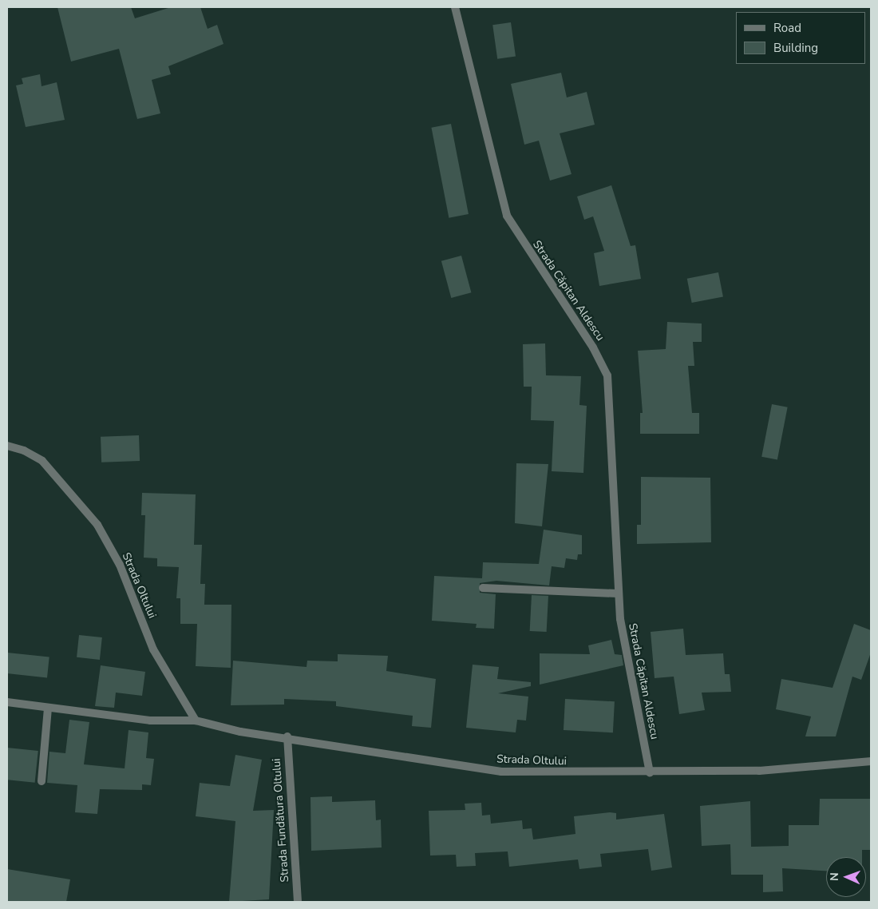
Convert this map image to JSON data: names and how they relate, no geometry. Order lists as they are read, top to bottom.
{
  "streets": {
    "street": ["Strada Căpitan Aldescu", "Strada Oltului", "Strada Fundătura Oltului"]
  },
  "crossings": [
    ["Strada Căpitan Aldescu", "Strada Oltului"],
    ["Strada Oltului", "Strada Fundătura Oltului"]
  ],
  "legend": ["Road", "Building"],
  "north": "left"
}
